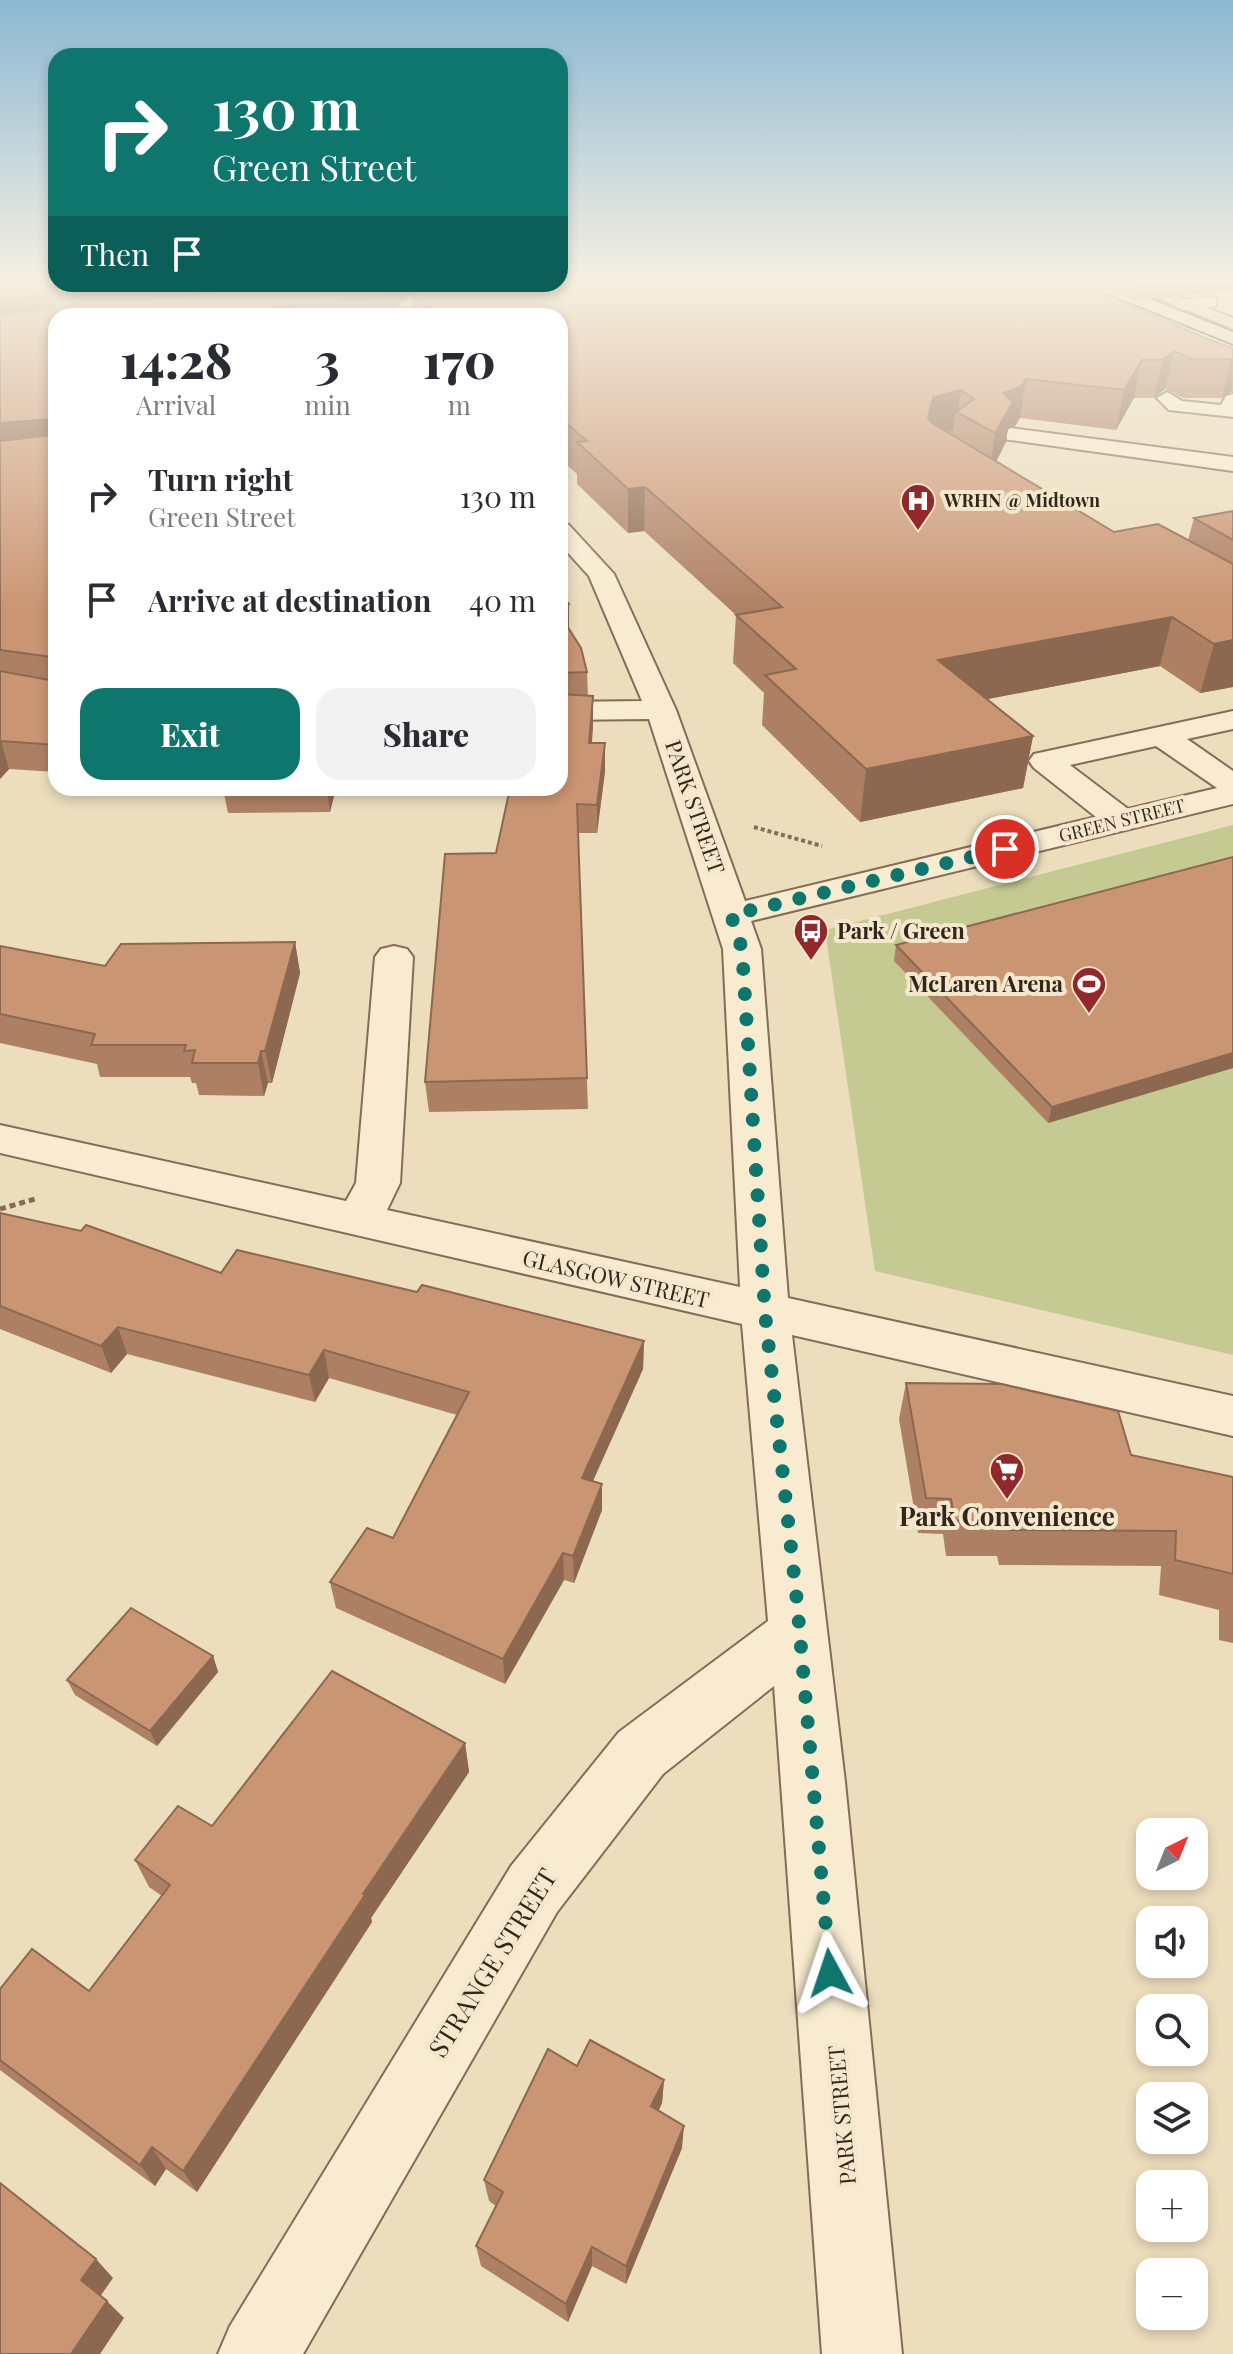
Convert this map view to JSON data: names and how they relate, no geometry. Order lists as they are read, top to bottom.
{
  "streets": {
    "street": [
      "PARK STREET",
      "GREEN STREET",
      "GLASGOW STREET",
      "STRANGE STREET"
    ]
  },
  "crossings": [
    ["PARK STREET", "GREEN STREET"],
    ["PARK STREET", "GLASGOW STREET"],
    ["PARK STREET", "STRANGE STREET"]
  ],
  "places": {
    "hospital": ["WRHN @ Midtown"],
    "bus stop": ["Park / Green"],
    "sports": ["McLaren Arena"],
    "supermarket": ["Park Convenience"]
  },
  "north": "top right",
  "page": {
    "turn": ["130 m", "Green Street"],
    "then": "Then",
    "eta": [
      "14:28",
      "Arrival",
      "3",
      "min",
      "170",
      "m"
    ],
    "list": [
      {
        "name": "Turn right",
        "note": "Green Street",
        "value": "130 m"
      },
      {
        "name": "Arrive at destination",
        "value": "40 m"
      }
    ],
    "buttons": ["Exit", "Share"],
    "map_buttons": ["+", "−"]
  }
}
